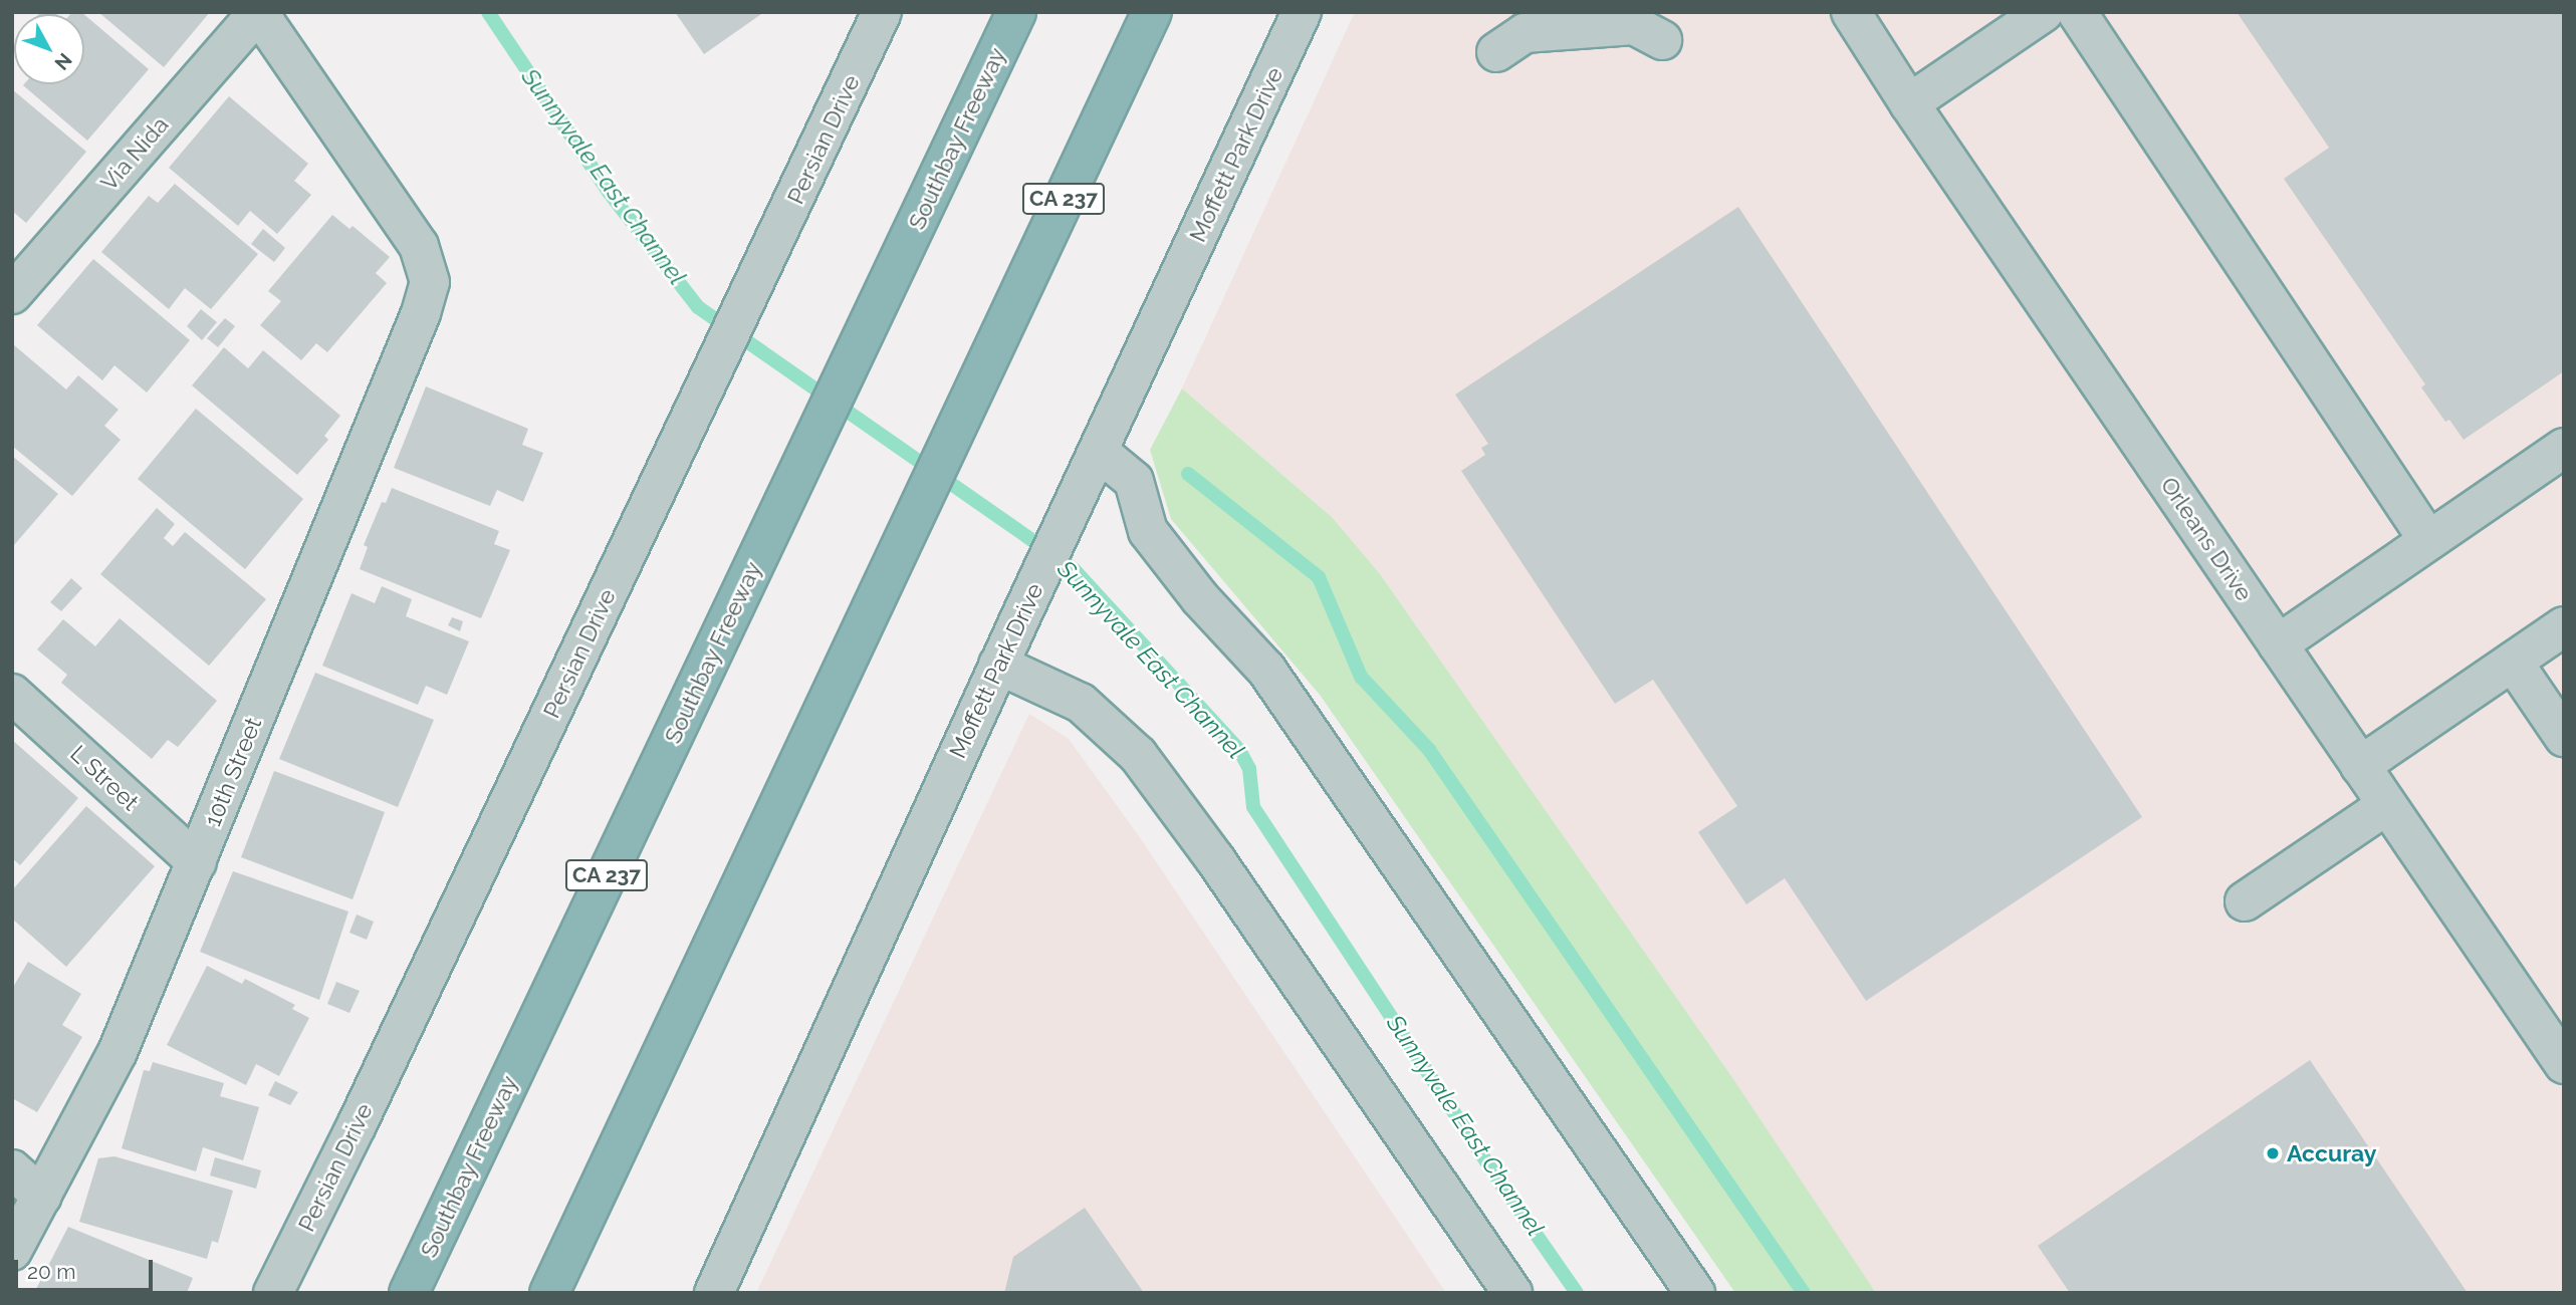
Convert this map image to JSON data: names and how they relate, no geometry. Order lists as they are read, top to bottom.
{
  "streets": {
    "highway": ["Southbay Freeway", "CA 237"],
    "street": [
      "Persian Drive",
      "Via Nida",
      "Moffett Park Drive",
      "Orleans Drive",
      "10th Street",
      "L Street"
    ]
  },
  "crossings": [
    ["Via Nida", "10th Street"],
    ["10th Street", "L Street"]
  ],
  "water": ["Sunnyvale East Channel"],
  "places": ["Accuray"],
  "scale_bar": "20 m",
  "north": "bottom right"
}
